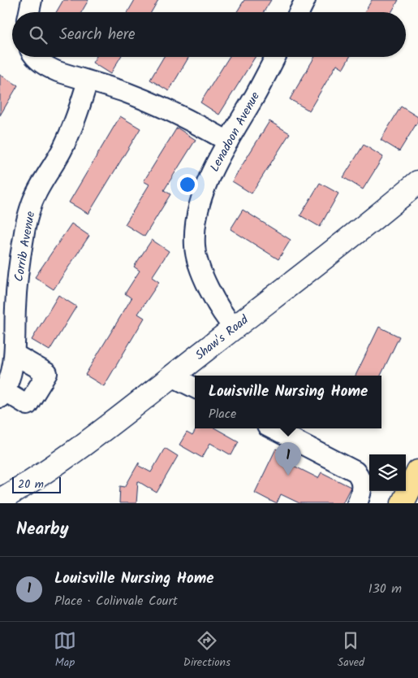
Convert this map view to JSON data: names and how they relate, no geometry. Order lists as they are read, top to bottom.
{
  "streets": {
    "street": ["Lenadoon Avenue", "Corrib Avenue", "Shaw's Road"]
  },
  "crossings": [
    ["Lenadoon Avenue", "Shaw's Road"]
  ],
  "scale_bar": "20 m",
  "page": {
    "search": "Search here",
    "popup": ["Louisville Nursing Home", "Place"],
    "pins": "1",
    "scale": "20 m",
    "heading": "Nearby",
    "list": [
      {
        "mark": "1",
        "name": "Louisville Nursing Home",
        "note": "Place · Colinvale Court",
        "value": "130 m"
      }
    ],
    "nav": ["Map", "Directions", "Saved"]
  }
}
